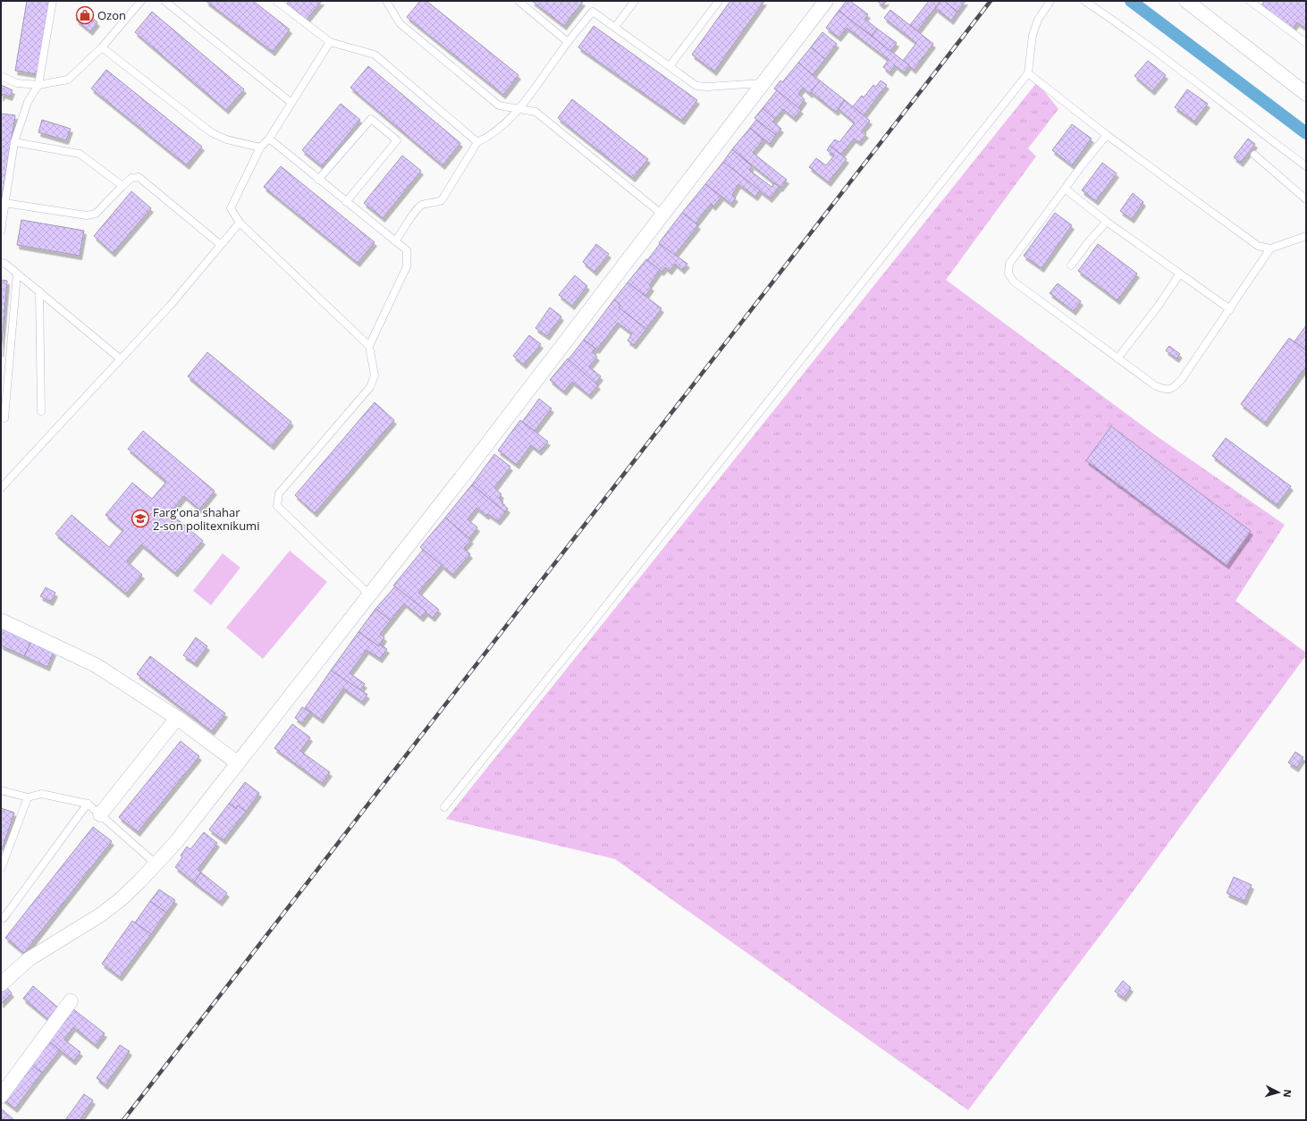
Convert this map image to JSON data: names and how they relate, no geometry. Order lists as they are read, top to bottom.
{
  "places": {
    "shop": ["Ozon"],
    "school or university": ["Farg'ona shahar 2-son politexnikumi"]
  },
  "north": "right"
}
